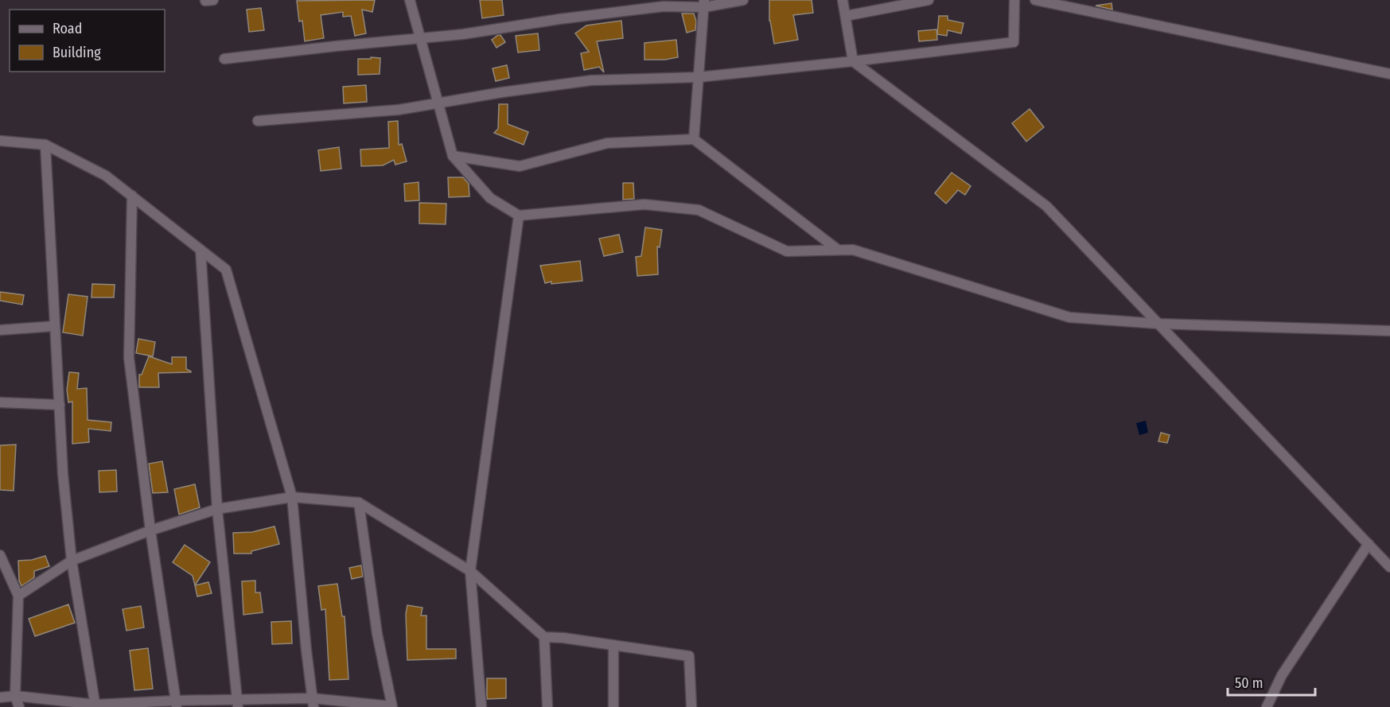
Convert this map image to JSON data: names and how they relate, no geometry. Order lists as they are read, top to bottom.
{
  "legend": ["Road", "Building"],
  "scale_bar": "50 m"
}
